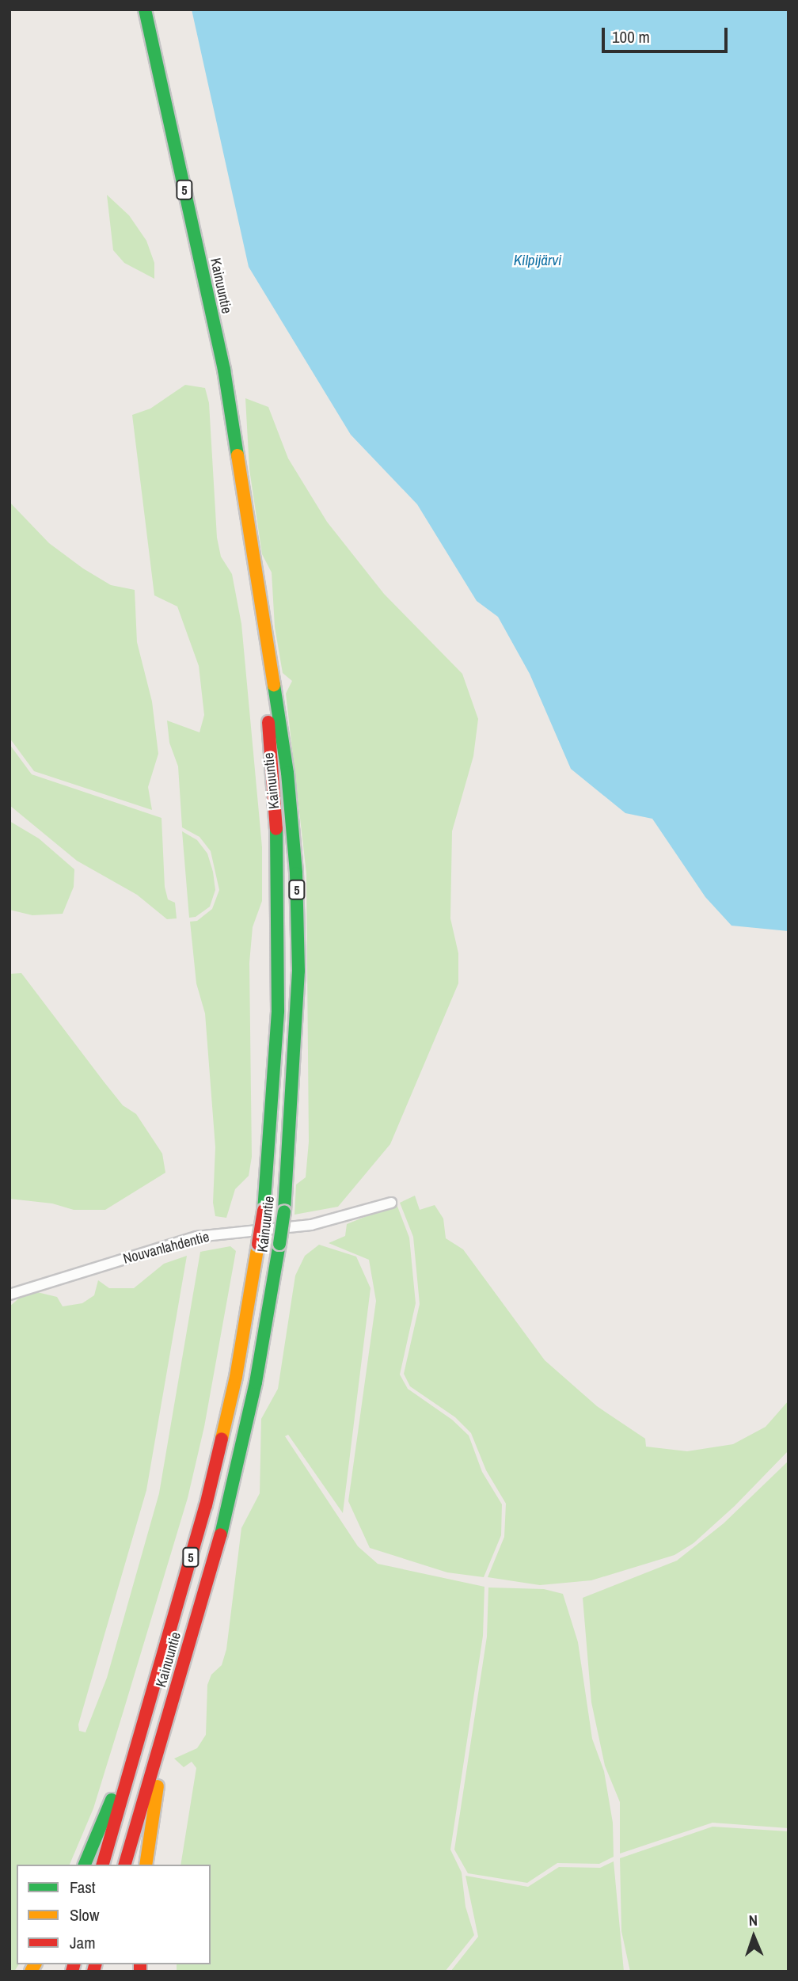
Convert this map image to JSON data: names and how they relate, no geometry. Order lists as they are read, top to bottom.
{
  "streets": {
    "highway": ["5", "Kainuuntie"],
    "street": ["Nouvanlahdentie"]
  },
  "water": ["Kilpijärvi"],
  "legend": ["Fast", "Slow", "Jam"],
  "scale_bar": "100 m",
  "north": "top"
}
